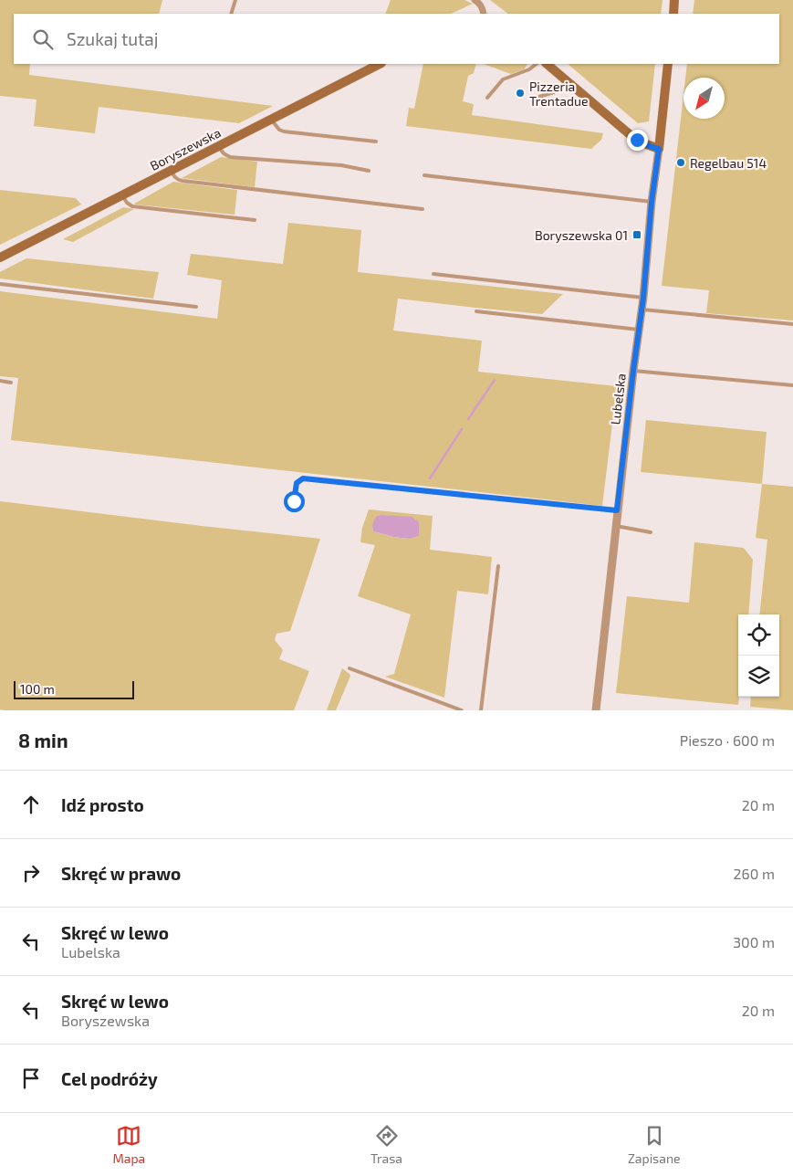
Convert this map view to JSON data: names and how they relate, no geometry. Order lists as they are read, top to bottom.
{
  "streets": {
    "main road": ["Boryszewska", "Lubelska"]
  },
  "places": {
    "other": ["Pizzeria Trentadue", "Regelbau 514"],
    "transit": ["Boryszewska 01"]
  },
  "scale_bar": "100 m",
  "north": "bottom left",
  "page": {
    "search": "Szukaj tutaj",
    "scale": "100 m",
    "heading": ["8 min", "Pieszo · 600 m"],
    "list": [
      ["Idź prosto", "20 m"],
      ["Skręć w prawo", "260 m"],
      ["Skręć w lewo", "Lubelska", "300 m"],
      ["Skręć w lewo", "Boryszewska", "20 m"],
      "Cel podróży"
    ],
    "nav": ["Mapa", "Trasa", "Zapisane"]
  }
}
